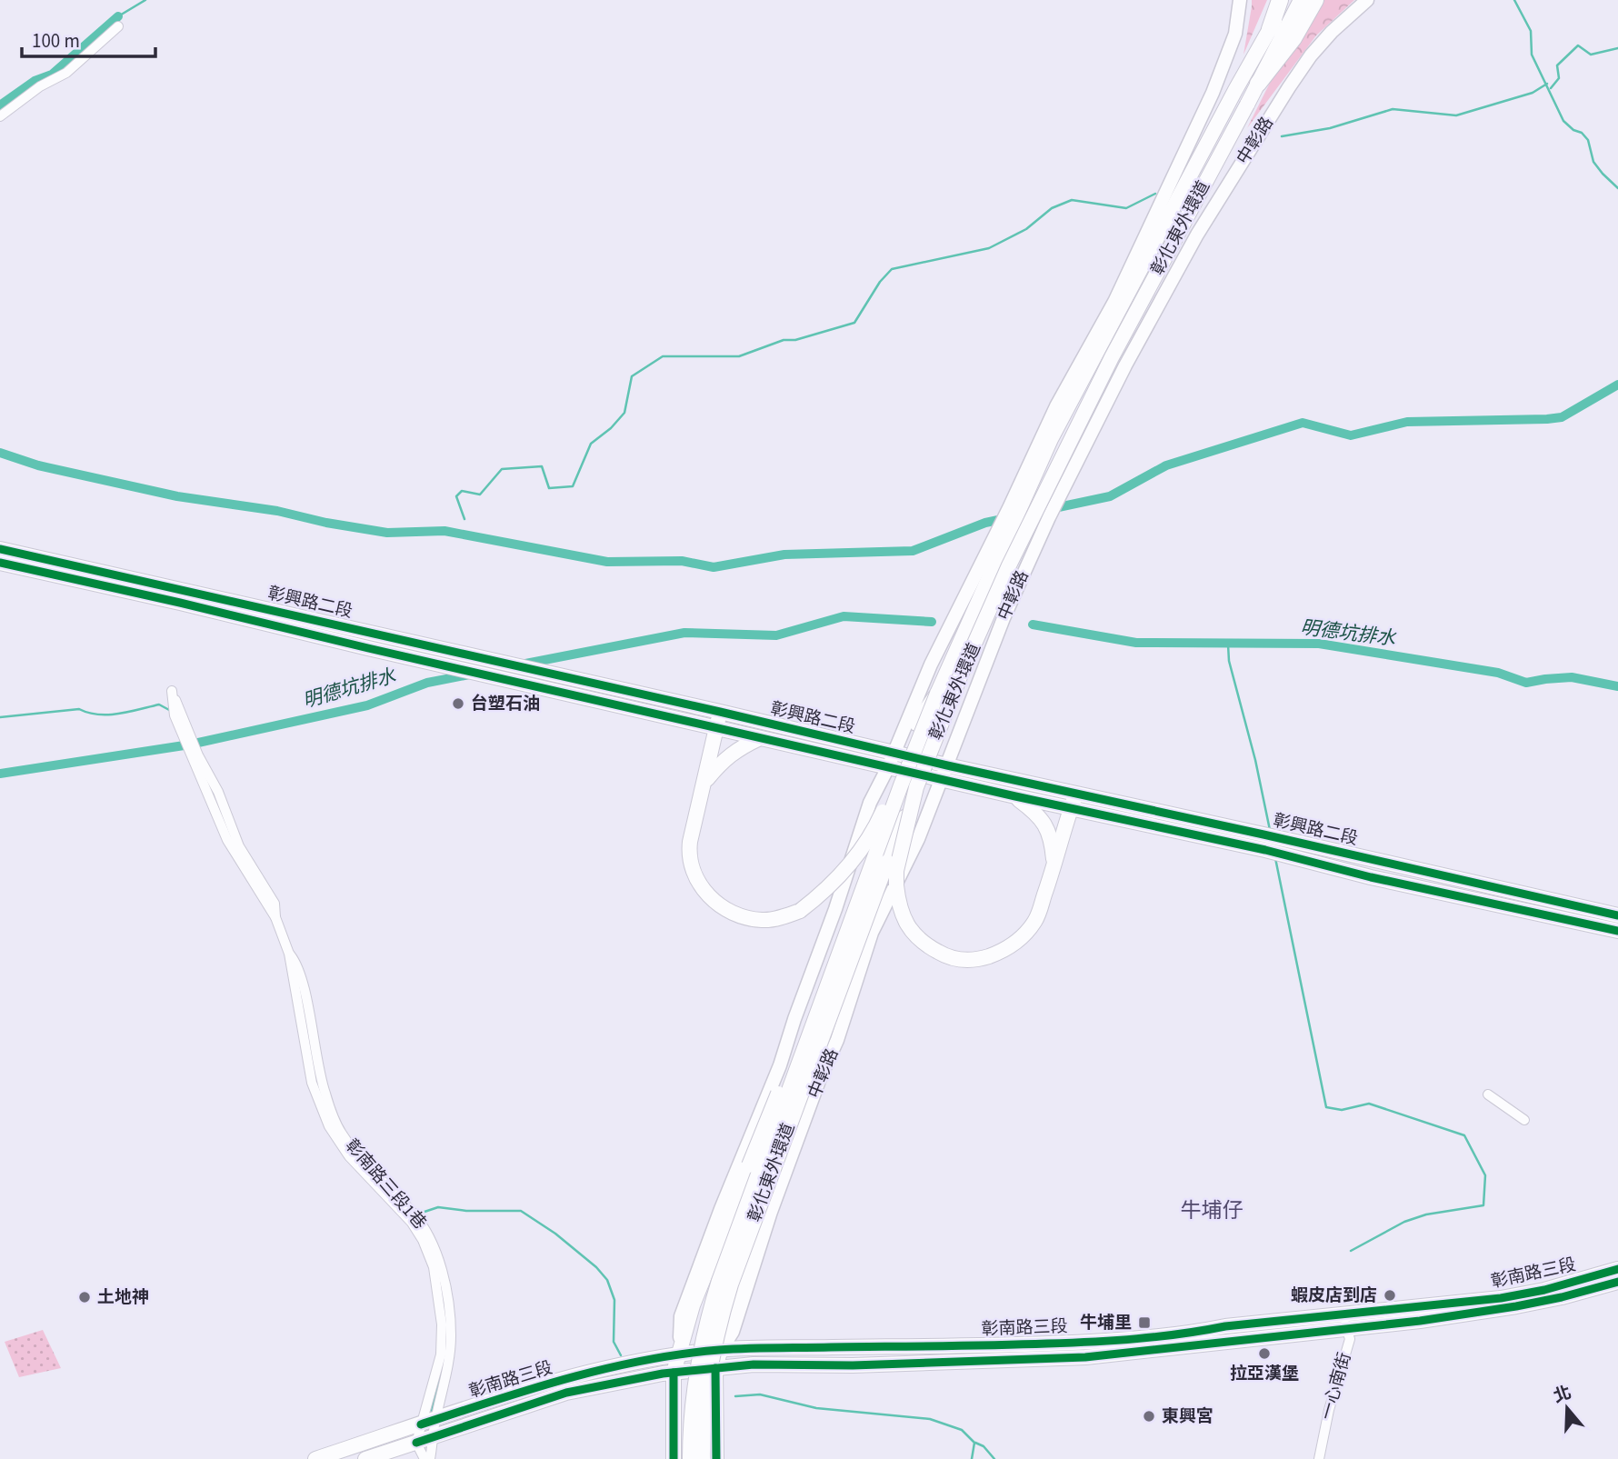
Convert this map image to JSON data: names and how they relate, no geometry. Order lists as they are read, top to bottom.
{
  "streets": {
    "main road": ["彰化東外環道", "彰興路二段", "彰南路三段"],
    "street": ["中彰路", "彰南路三段1巷", "一心南街"]
  },
  "crossings": [
    ["中彰路", "彰興路二段"],
    ["中彰路", "彰南路三段"],
    ["彰南路三段1巷", "彰南路三段"],
    ["彰南路三段", "一心南街"]
  ],
  "districts": ["牛埔仔"],
  "water": ["明德坑排水"],
  "places": {
    "other": [
      "台塑石油",
      "蝦皮店到店",
      "土地神",
      "拉亞漢堡",
      "東興宮"
    ],
    "transit": ["牛埔里"]
  },
  "scale_bar": "100 m",
  "north": "top"
}
